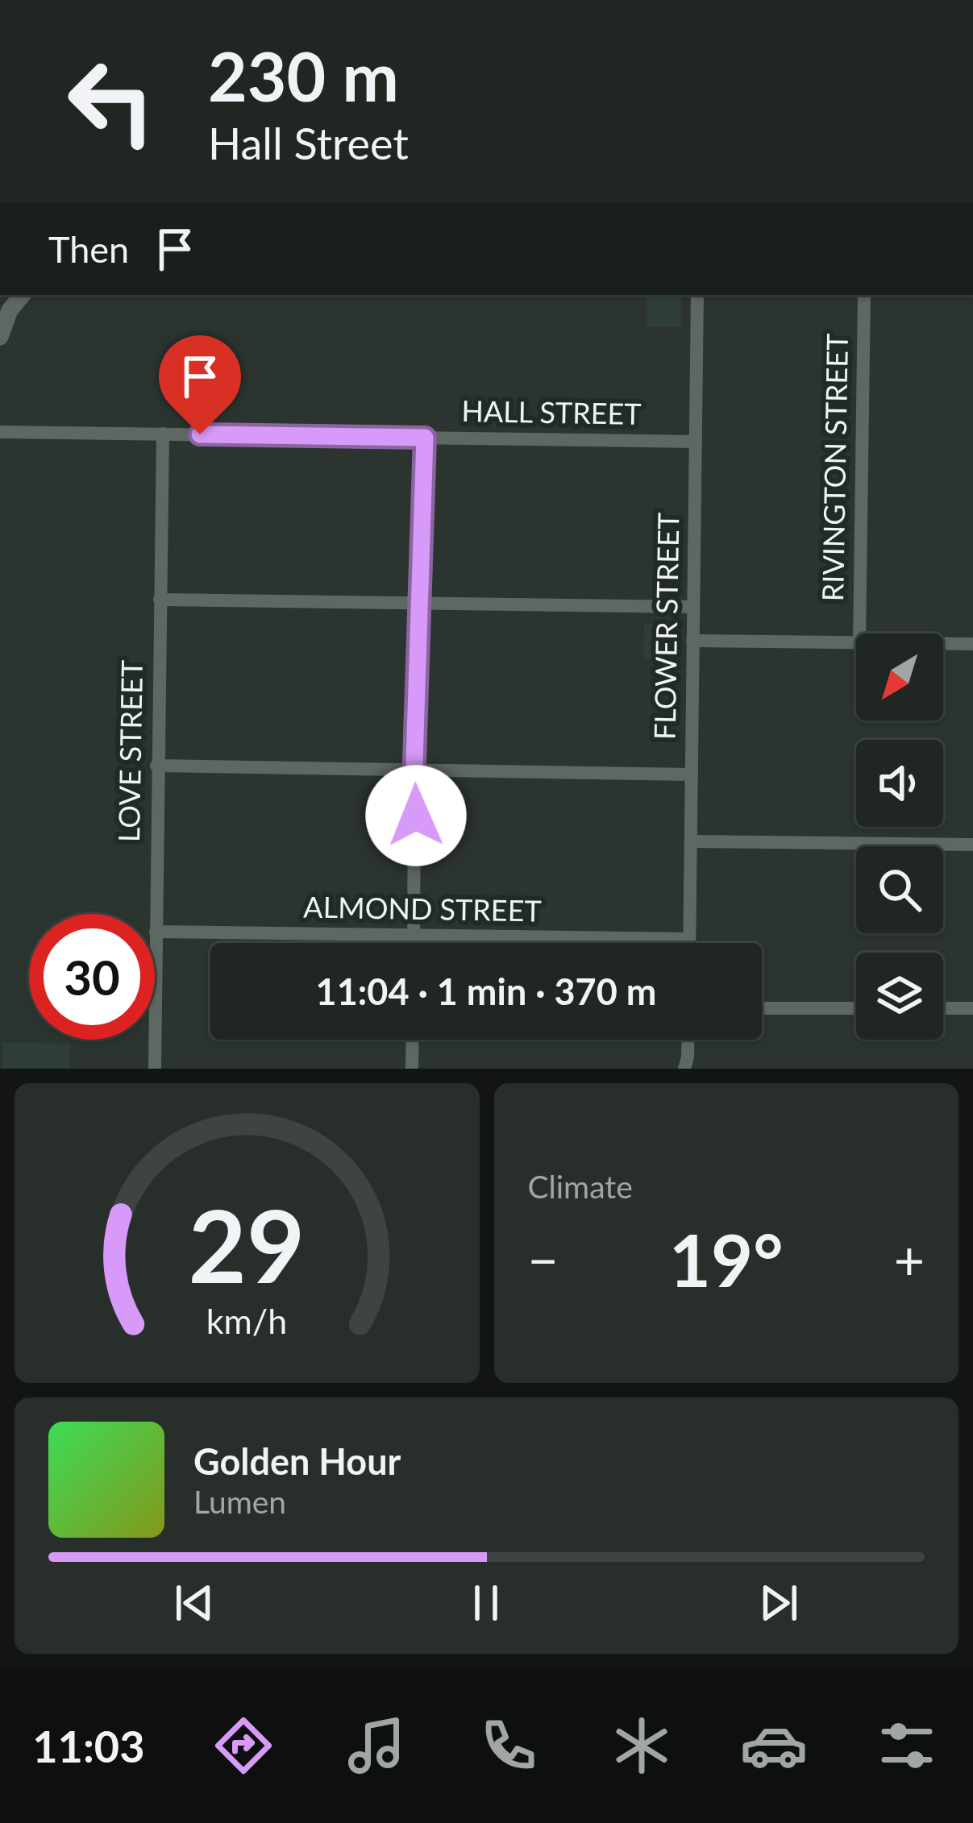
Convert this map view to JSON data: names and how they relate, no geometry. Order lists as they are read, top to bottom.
{
  "streets": {
    "street": [
      "HALL STREET",
      "RIVINGTON STREET",
      "FLOWER STREET",
      "LOVE STREET",
      "ALMOND STREET"
    ]
  },
  "crossings": [
    ["HALL STREET", "FLOWER STREET"],
    ["HALL STREET", "LOVE STREET"],
    ["FLOWER STREET", "ALMOND STREET"],
    ["LOVE STREET", "ALMOND STREET"]
  ],
  "north": "bottom left",
  "page": {
    "turn": ["230 m", "Hall Street"],
    "then": "Then",
    "limit": "30",
    "trip": "11:04 · 1 min · 370 m",
    "tile": "Climate",
    "heat": ["−", "19°", "+"],
    "song": ["Golden Hour", "Lumen"],
    "tabs": "11:03",
    "gauge": ["29", "km/h"]
  }
}
